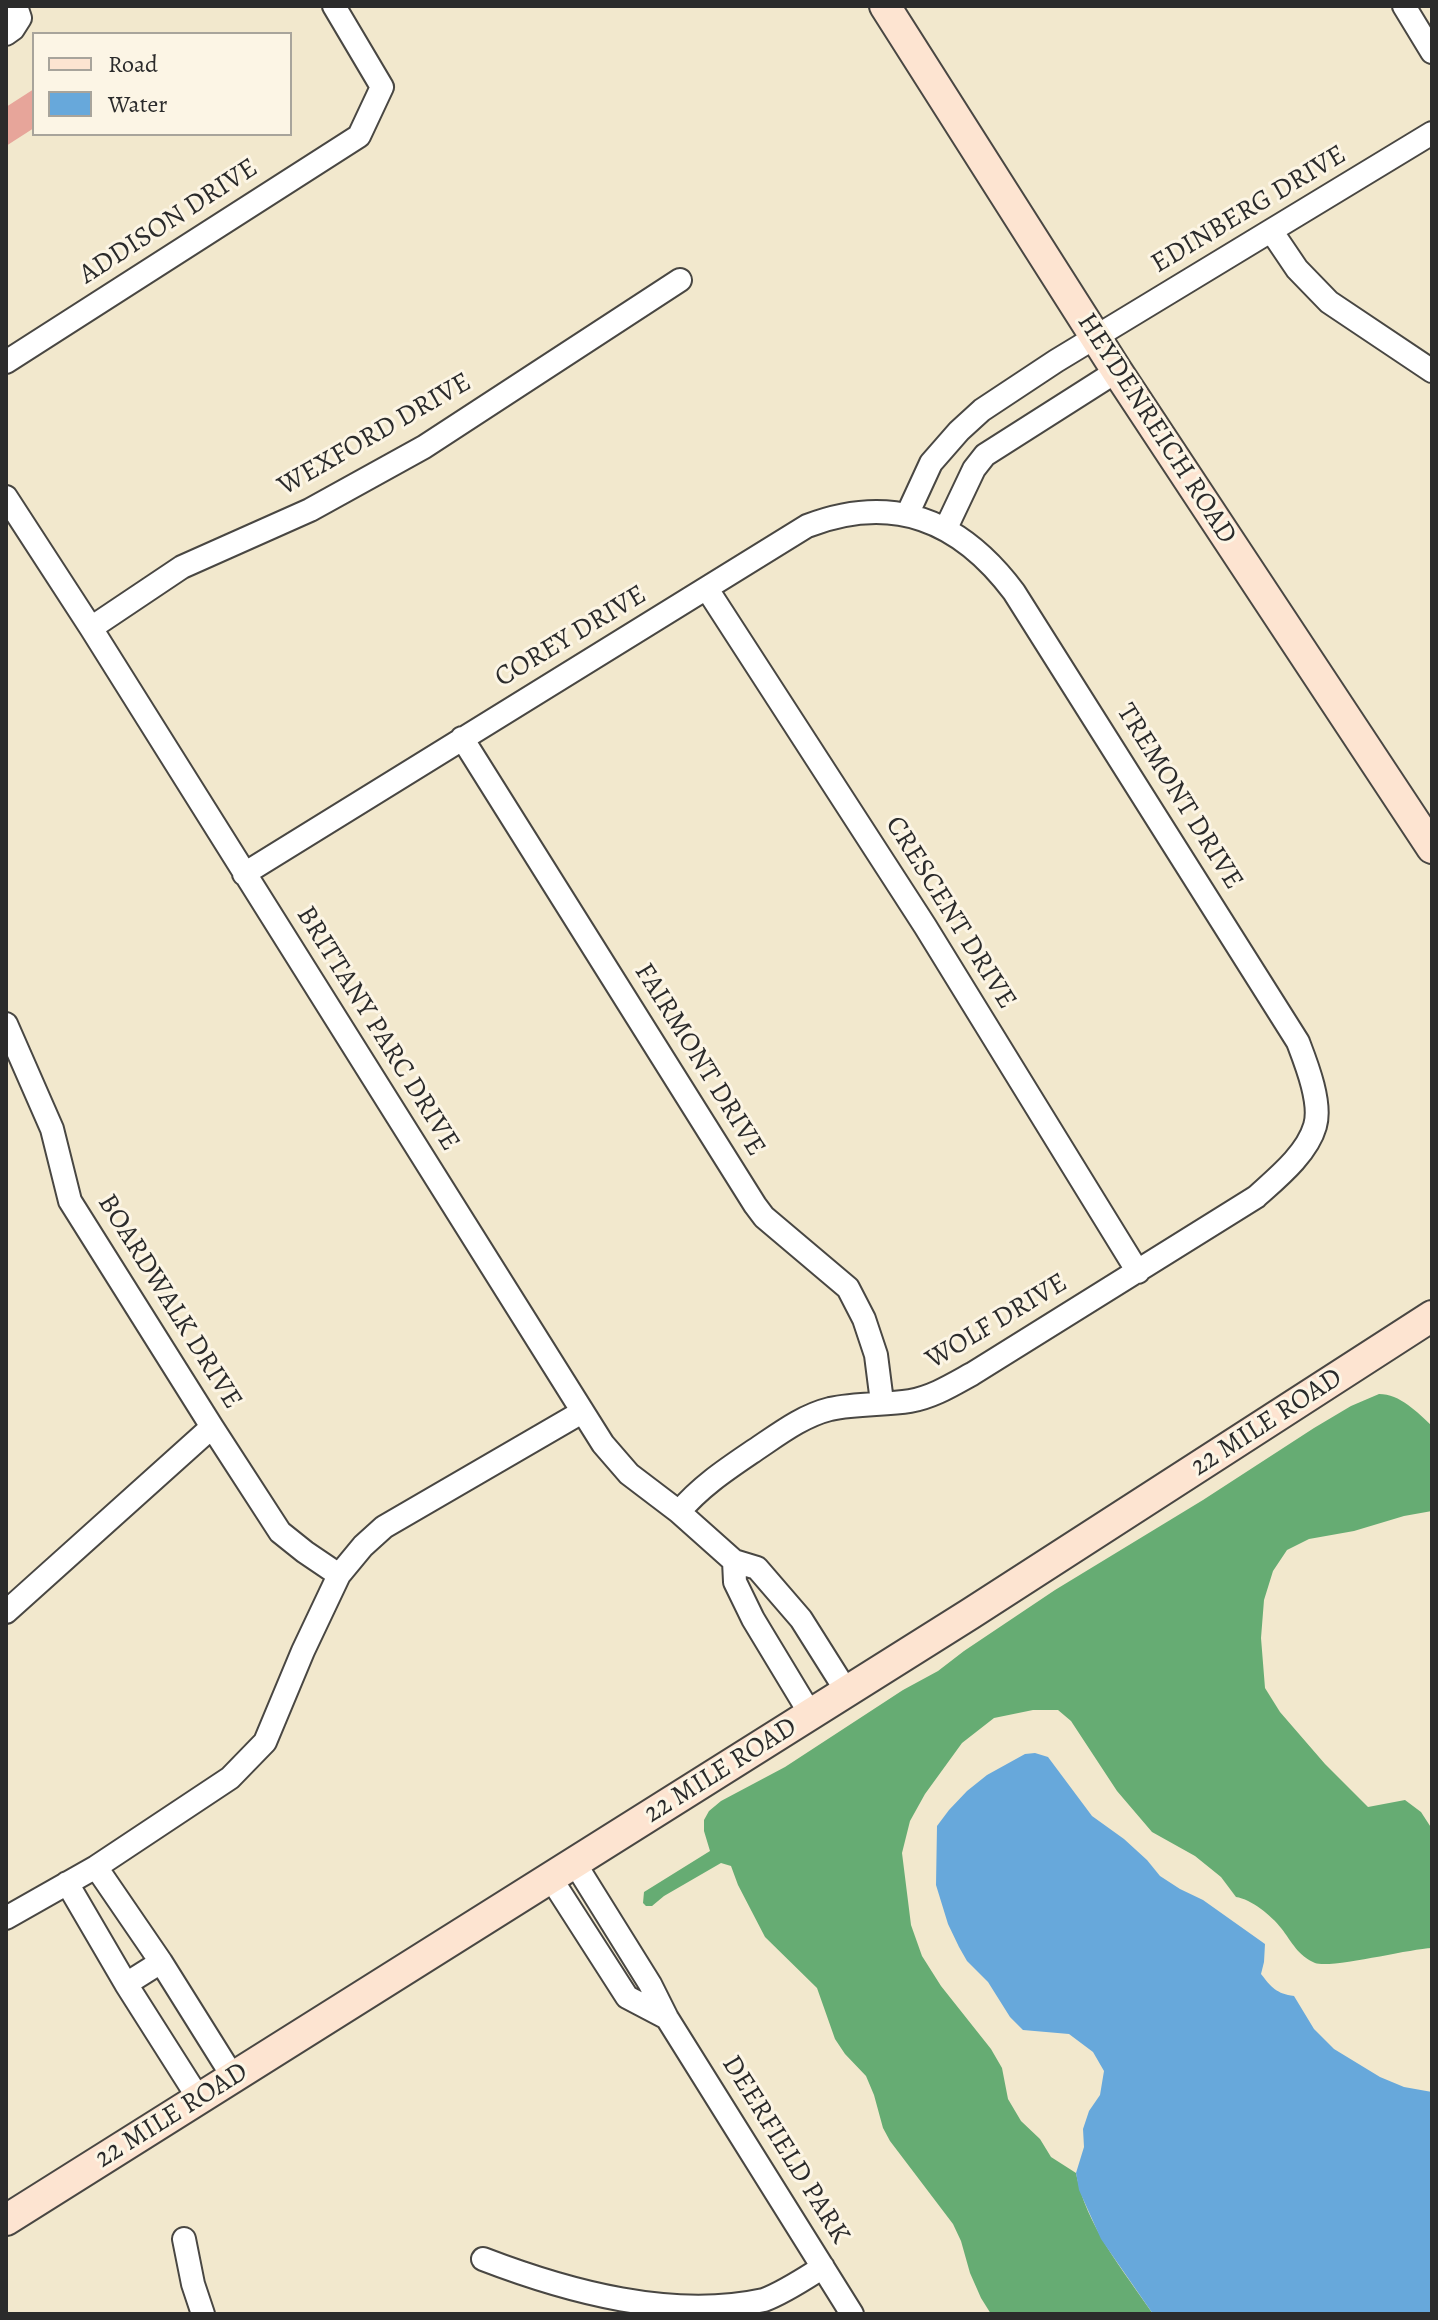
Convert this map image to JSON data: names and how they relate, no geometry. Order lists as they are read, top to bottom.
{
  "streets": {
    "street": [
      "EDINBERG DRIVE",
      "ADDISON DRIVE",
      "HEYDENREICH ROAD",
      "WEXFORD DRIVE",
      "COREY DRIVE",
      "TREMONT DRIVE",
      "CRESCENT DRIVE",
      "BRITTANY PARC DRIVE",
      "FAIRMONT DRIVE",
      "BOARDWALK DRIVE",
      "WOLF DRIVE",
      "22 MILE ROAD",
      "DEERFIELD PARK"
    ]
  },
  "crossings": [
    ["EDINBERG DRIVE", "HEYDENREICH ROAD"],
    ["EDINBERG DRIVE", "COREY DRIVE"],
    ["WEXFORD DRIVE", "BRITTANY PARC DRIVE"],
    ["COREY DRIVE", "TREMONT DRIVE"],
    ["COREY DRIVE", "CRESCENT DRIVE"],
    ["COREY DRIVE", "BRITTANY PARC DRIVE"],
    ["COREY DRIVE", "FAIRMONT DRIVE"],
    ["TREMONT DRIVE", "WOLF DRIVE"],
    ["CRESCENT DRIVE", "WOLF DRIVE"],
    ["BRITTANY PARC DRIVE", "WOLF DRIVE"],
    ["BRITTANY PARC DRIVE", "22 MILE ROAD"],
    ["FAIRMONT DRIVE", "WOLF DRIVE"],
    ["22 MILE ROAD", "DEERFIELD PARK"]
  ],
  "legend": ["Road", "Water"]
}
